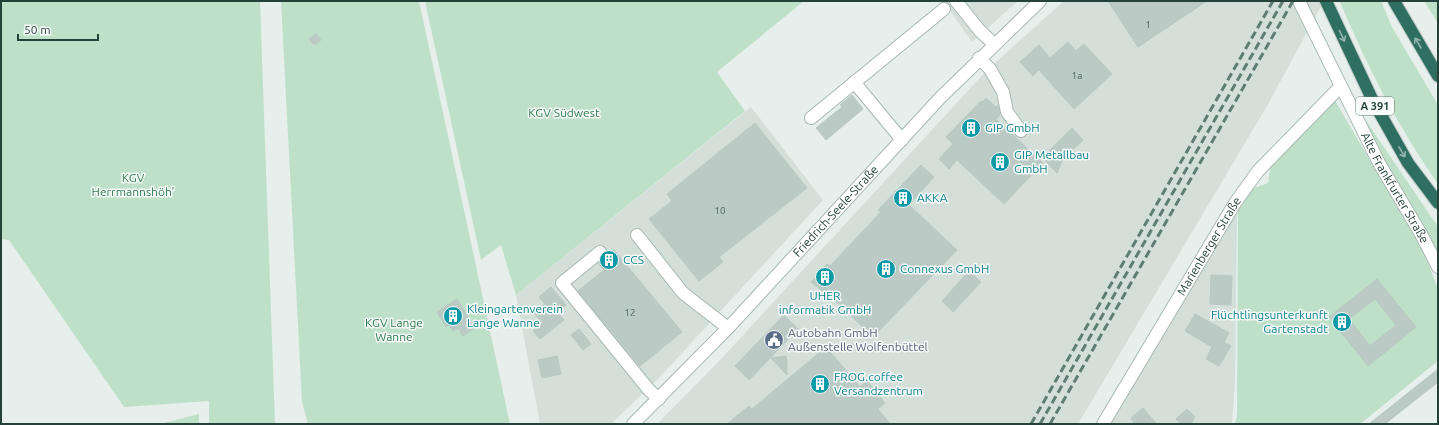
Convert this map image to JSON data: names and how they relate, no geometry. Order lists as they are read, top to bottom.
{
  "streets": {
    "highway": ["A 391"],
    "street": ["Alte Frankfurter Straße", "Friedrich-Seele-Straße", "Marienberger Straße"]
  },
  "crossings": [
    ["Alte Frankfurter Straße", "Marienberger Straße"]
  ],
  "parks": ["KGV Südwest", "KGV Herrmannshöh'", "KGV Lange Wanne"],
  "places": {
    "building": [
      "GIP GmbH",
      "GIP Metallbau GmbH",
      "AKKA",
      "CCS",
      "Connexus GmbH",
      "UHER informatik GmbH",
      "Kleingartenverein Lange Wanne",
      "Flüchtlingsunterkunft Gartenstadt",
      "FROG.coffee Versandzentrum"
    ],
    "public building": ["Autobahn GmbH Außenstelle Wolfenbüttel"]
  },
  "house_numbers": [
    "1",
    "1a",
    "10",
    "12"
  ],
  "scale_bar": "50 m"
}
